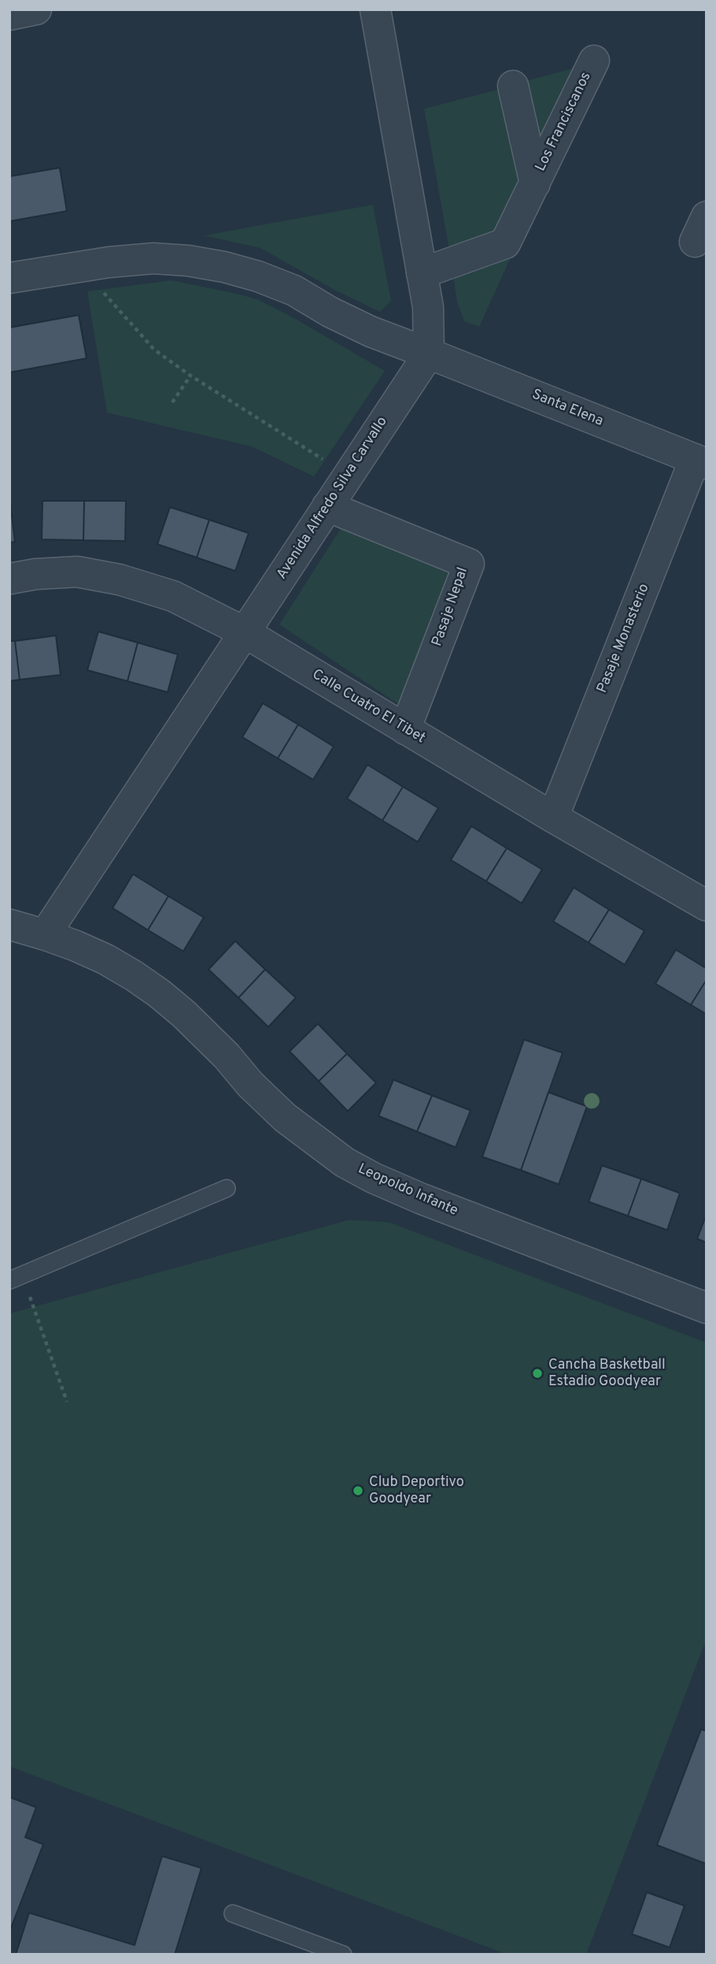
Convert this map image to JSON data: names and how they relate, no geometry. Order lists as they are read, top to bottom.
{
  "streets": {
    "street": [
      "Los Franciscanos",
      "Santa Elena",
      "Avenida Alfredo Silva Carvallo",
      "Pasaje Nepal",
      "Pasaje Monasterio",
      "Calle Cuatro El Tibet",
      "Leopoldo Infante"
    ]
  },
  "crossings": [
    ["Santa Elena", "Avenida Alfredo Silva Carvallo"],
    ["Santa Elena", "Pasaje Monasterio"],
    ["Avenida Alfredo Silva Carvallo", "Pasaje Nepal"],
    ["Avenida Alfredo Silva Carvallo", "Calle Cuatro El Tibet"],
    ["Avenida Alfredo Silva Carvallo", "Leopoldo Infante"],
    ["Pasaje Nepal", "Calle Cuatro El Tibet"],
    ["Pasaje Monasterio", "Calle Cuatro El Tibet"]
  ],
  "places": ["Cancha Basketball Estadio Goodyear", "Club Deportivo Goodyear"]
}
